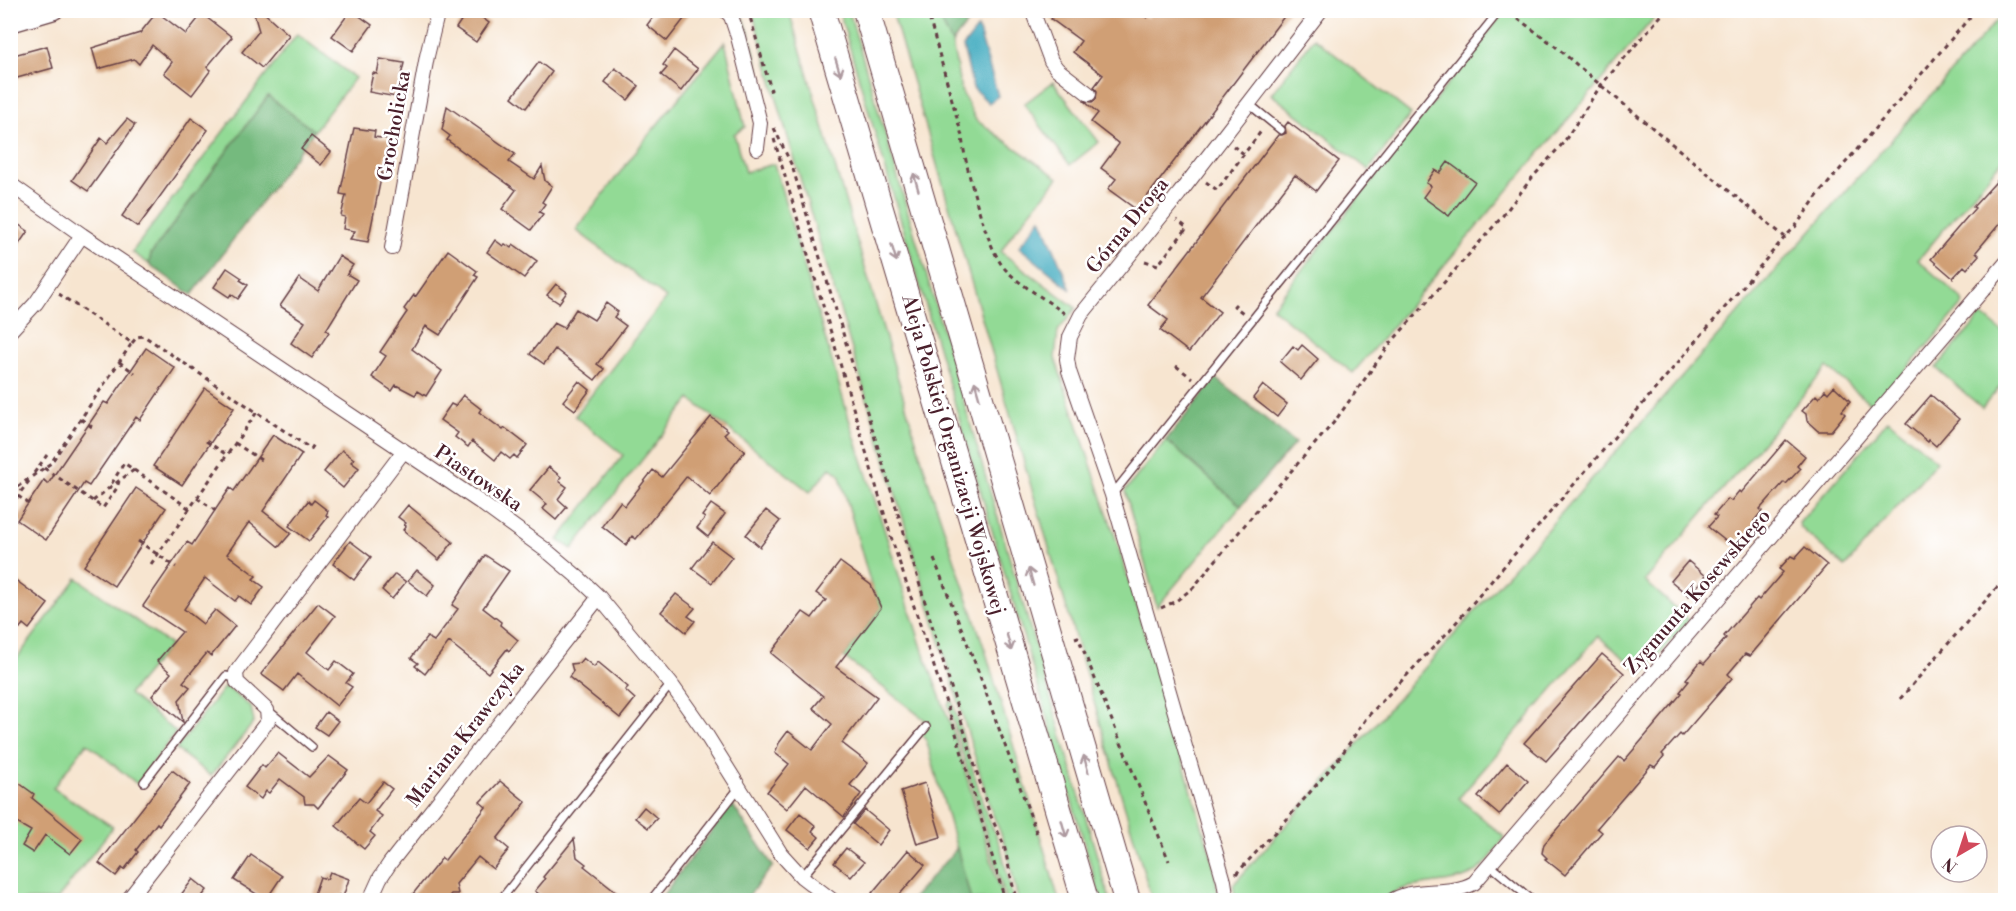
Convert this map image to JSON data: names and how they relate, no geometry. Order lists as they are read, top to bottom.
{
  "streets": {
    "highway": ["Aleja Polskiej Organizacji Wojskowej"],
    "street": [
      "Grocholicka",
      "Górna Droga",
      "Piastowska",
      "Zygmunta Kosewskiego",
      "Mariana Krawczyka"
    ]
  },
  "crossings": [
    ["Piastowska", "Mariana Krawczyka"]
  ],
  "north": "bottom left"
}
